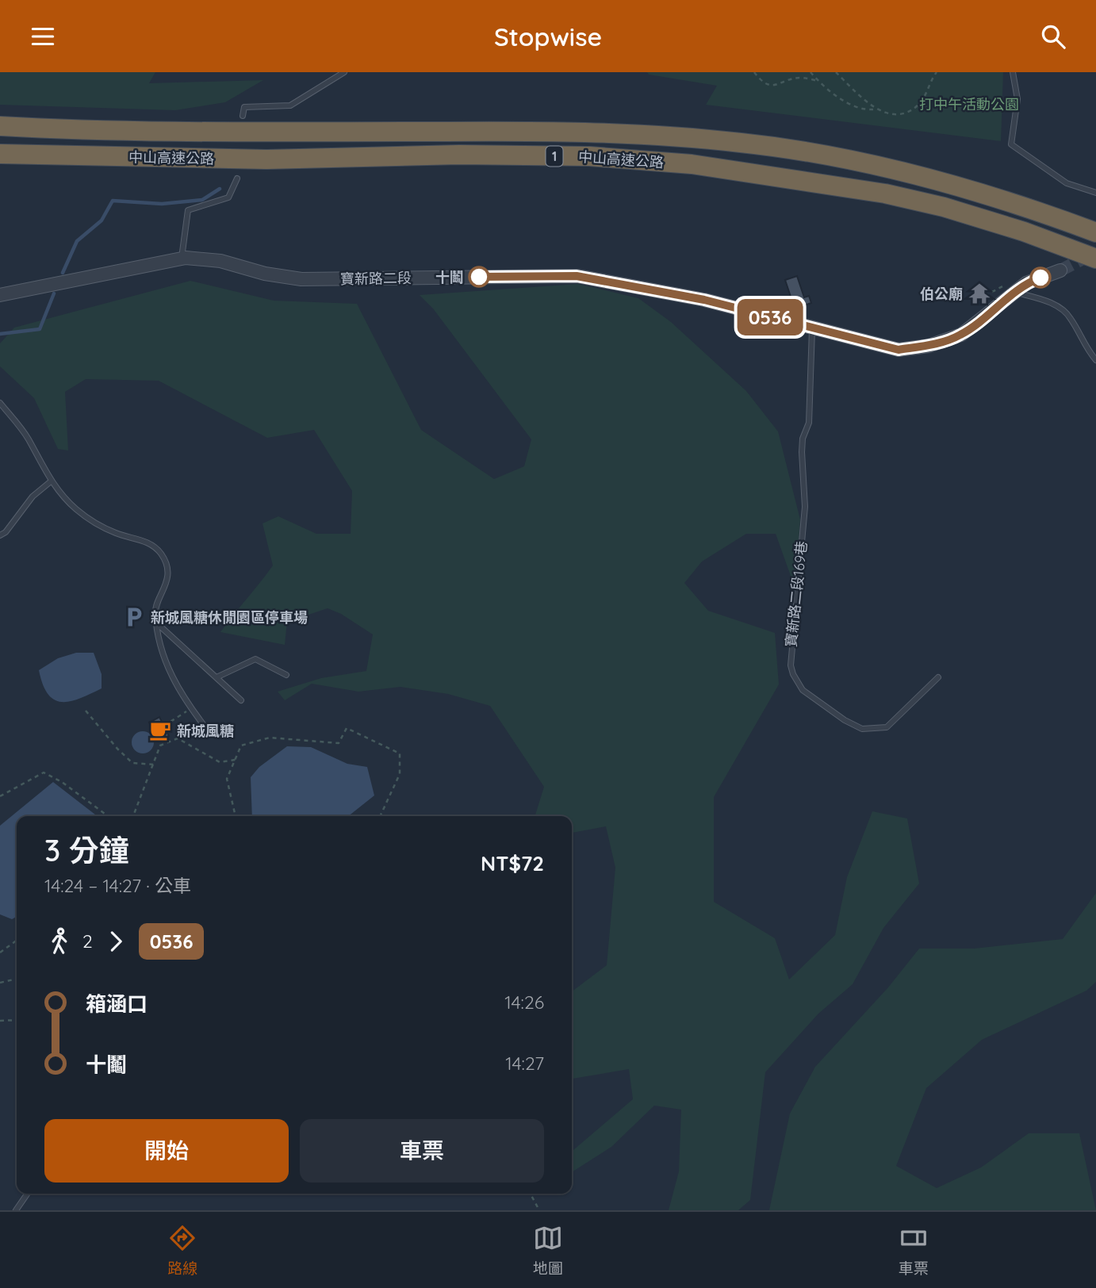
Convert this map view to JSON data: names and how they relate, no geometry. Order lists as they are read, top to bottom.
{
  "streets": {
    "highway": ["1", "中山高速公路"],
    "street": ["寶新路二段"],
    "lane": ["寶新路二段169巷"]
  },
  "crossings": [
    ["寶新路二段", "寶新路二段169巷"]
  ],
  "parks": ["打中午活動公園"],
  "places": {
    "other": ["十鬮"],
    "temple": ["伯公廟"],
    "parking": ["新城風糖休閒園區停車場"],
    "cafe": ["新城風糖"]
  },
  "lines": ["bus line 0536"],
  "page": {
    "header": "Stopwise",
    "on_map": "0536",
    "heading": ["3 分鐘", "14:24 – 14:27 · 公車", "NT$72"],
    "legs": ["2", "0536"],
    "list": [
      {
        "name": "箱涵口",
        "value": "14:26"
      },
      {
        "name": "十鬮",
        "value": "14:27"
      }
    ],
    "buttons": ["開始", "車票"],
    "tabs": ["路線", "地圖", "車票"]
  }
}
